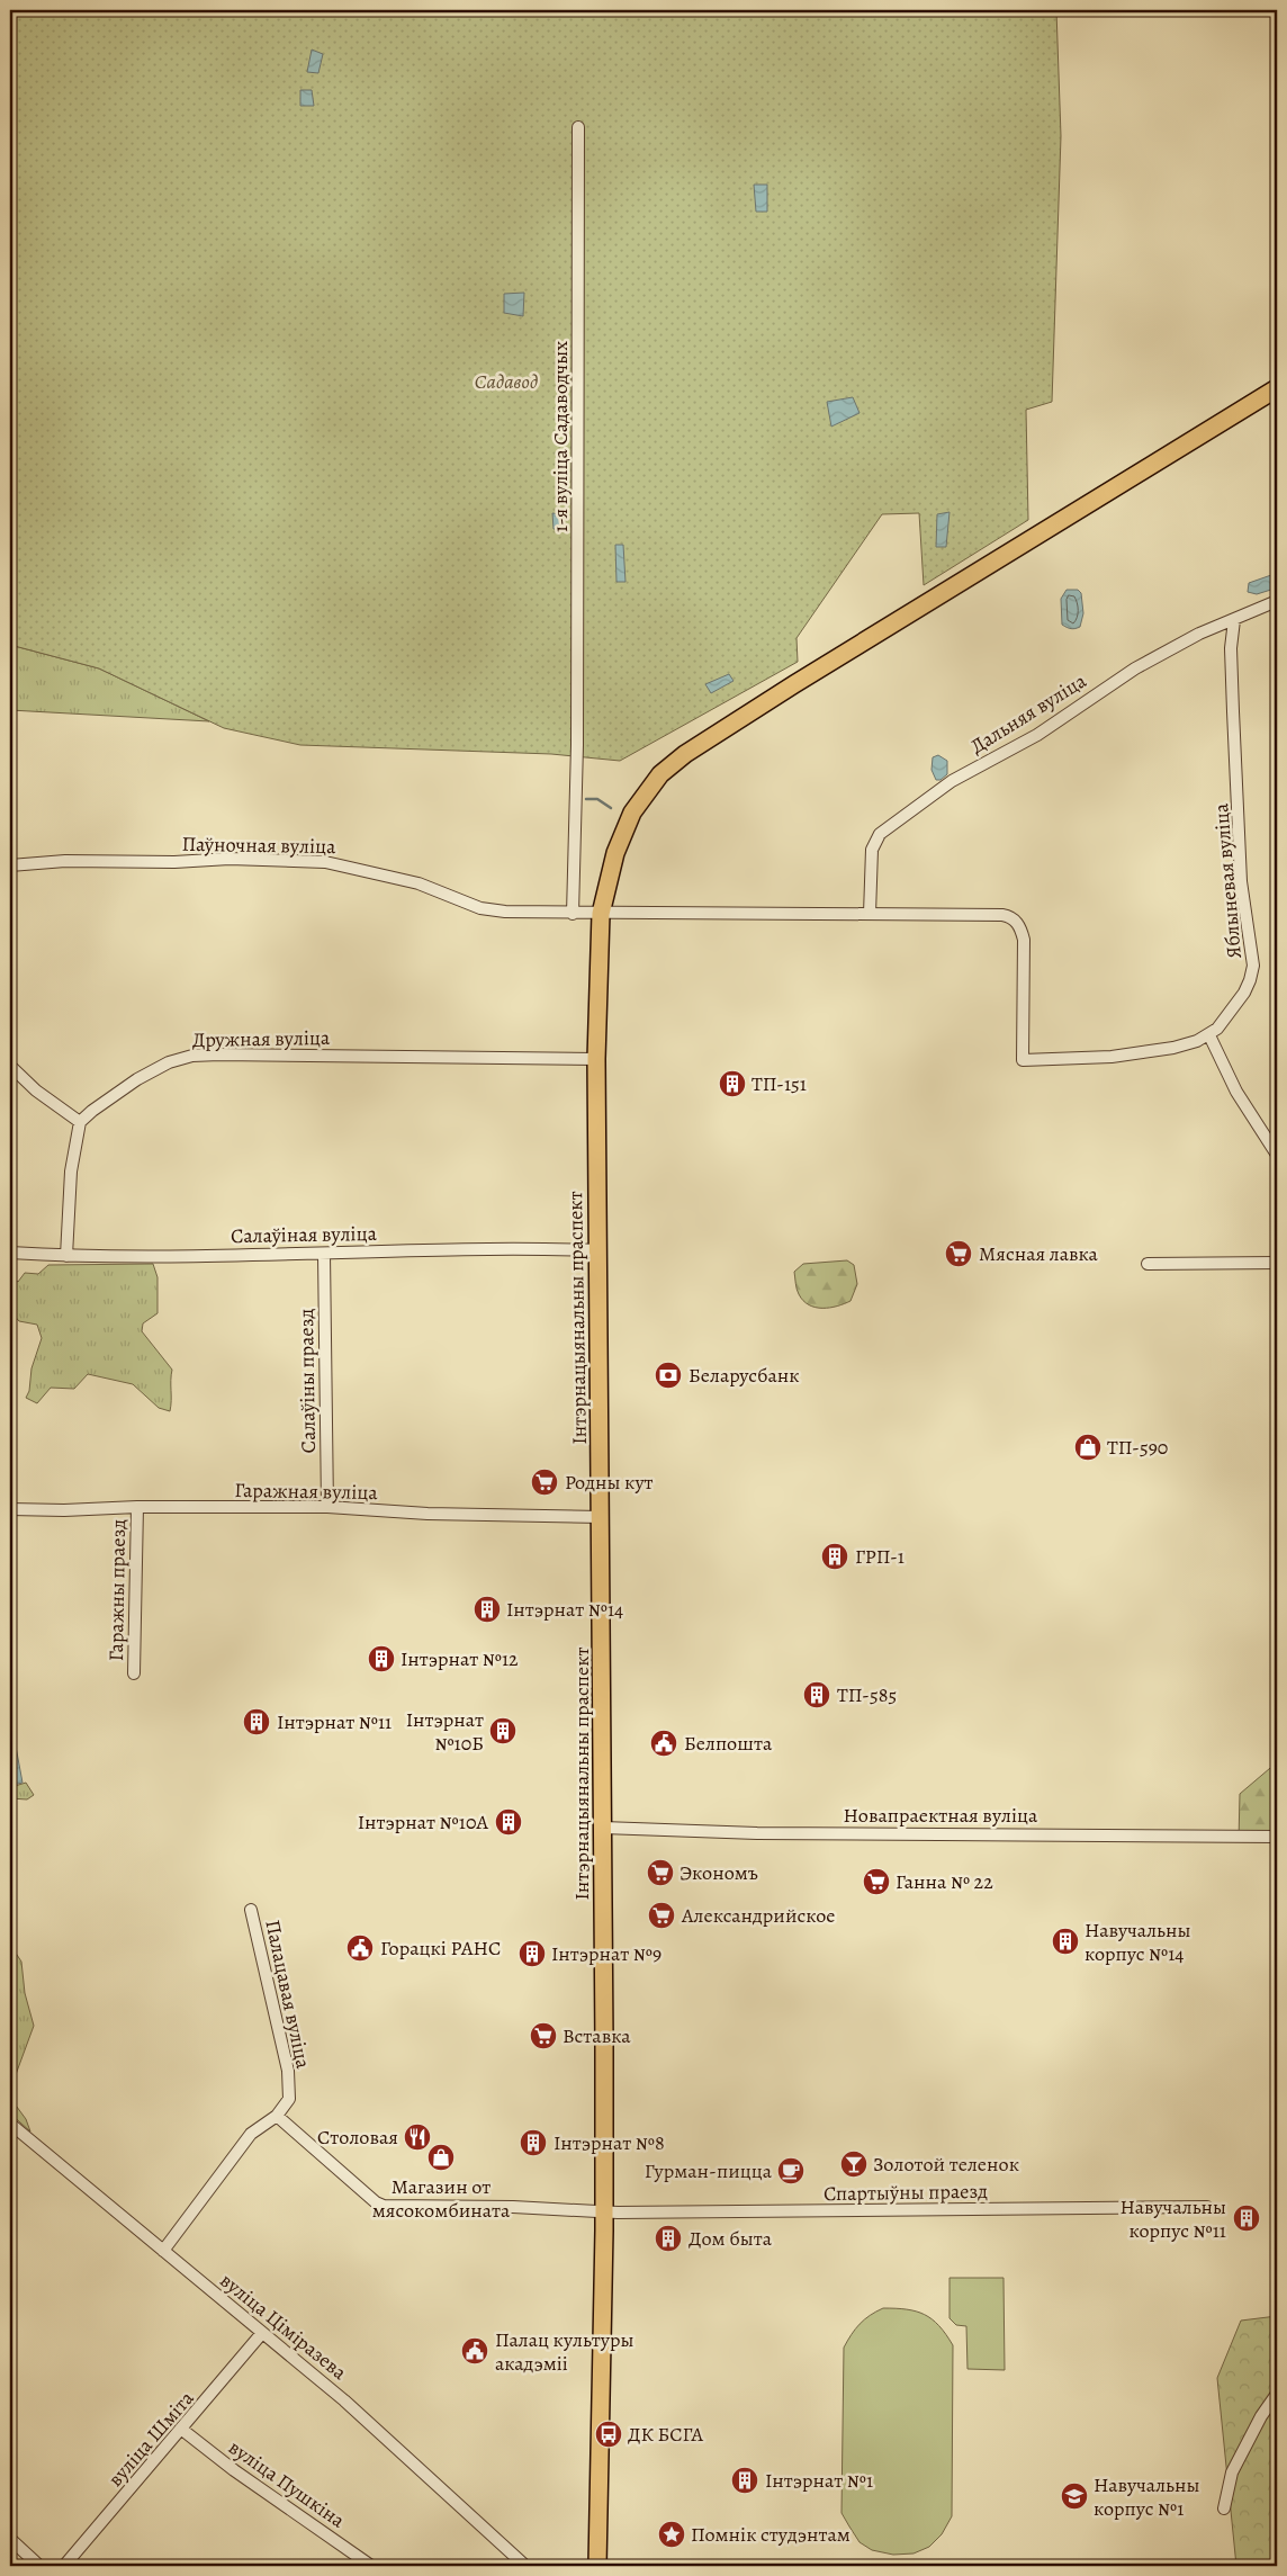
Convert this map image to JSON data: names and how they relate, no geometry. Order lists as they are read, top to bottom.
{
  "streets": {
    "main road": ["Інтэрнацыянальны праспект"],
    "street": [
      "1-я вуліца Садаводчых",
      "Дальняя вуліца",
      "Паўночная вуліца",
      "Яблыневая вуліца",
      "Дружная вуліца",
      "Салаўіная вуліца",
      "Салаўіны праезд",
      "Гаражная вуліца",
      "Гаражны праезд",
      "Новапраектная вуліца",
      "Палацавая вуліца",
      "Спартыўны праезд",
      "вуліца Ціміразева",
      "вуліца Шміта",
      "вуліца Пушкіна"
    ]
  },
  "crossings": [
    ["1-я вуліца Садаводчых", "Паўночная вуліца"],
    ["Дальняя вуліца", "Яблыневая вуліца"],
    ["Паўночная вуліца", "Інтэрнацыянальны праспект"],
    ["Дружная вуліца", "Інтэрнацыянальны праспект"],
    ["Салаўіная вуліца", "Інтэрнацыянальны праспект"],
    ["Салаўіная вуліца", "Салаўіны праезд"],
    ["Інтэрнацыянальны праспект", "Гаражная вуліца"],
    ["Інтэрнацыянальны праспект", "Новапраектная вуліца"],
    ["Інтэрнацыянальны праспект", "Спартыўны праезд"],
    ["Салаўіны праезд", "Гаражная вуліца"],
    ["Гаражная вуліца", "Гаражны праезд"],
    ["Палацавая вуліца", "Спартыўны праезд"],
    ["вуліца Ціміразева", "вуліца Шміта"],
    ["вуліца Шміта", "вуліца Пушкіна"]
  ],
  "parks": ["Садавод"],
  "places": {
    "building": [
      "ТП-151",
      "ГРП-1",
      "Інтэрнат №14",
      "Інтэрнат №12",
      "ТП-585",
      "Інтэрнат №11",
      "Інтэрнат №10Б",
      "Інтэрнат №10А",
      "Навучальны корпус №14",
      "Інтэрнат №9",
      "Інтэрнат №8",
      "Навучальны корпус №11",
      "Дом быта",
      "Інтэрнат №1"
    ],
    "supermarket": [
      "Мясная лавка",
      "Родны кут",
      "Экономъ",
      "Ганна № 22",
      "Александрийское",
      "Вставка"
    ],
    "bank": ["Беларусбанк"],
    "shop": ["ТП-590", "Магазин от мясокомбината"],
    "public building": ["Белпошта", "Горацкі РАНС", "Палац культуры акадэміі"],
    "restaurant": ["Столовая"],
    "bar": ["Золотой теленок"],
    "cafe": ["Гурман-пицца"],
    "bus stop": ["ДК БСГА"],
    "school or university": ["Навучальны корпус №1"],
    "place": ["Помнік студэнтам"]
  }
}
